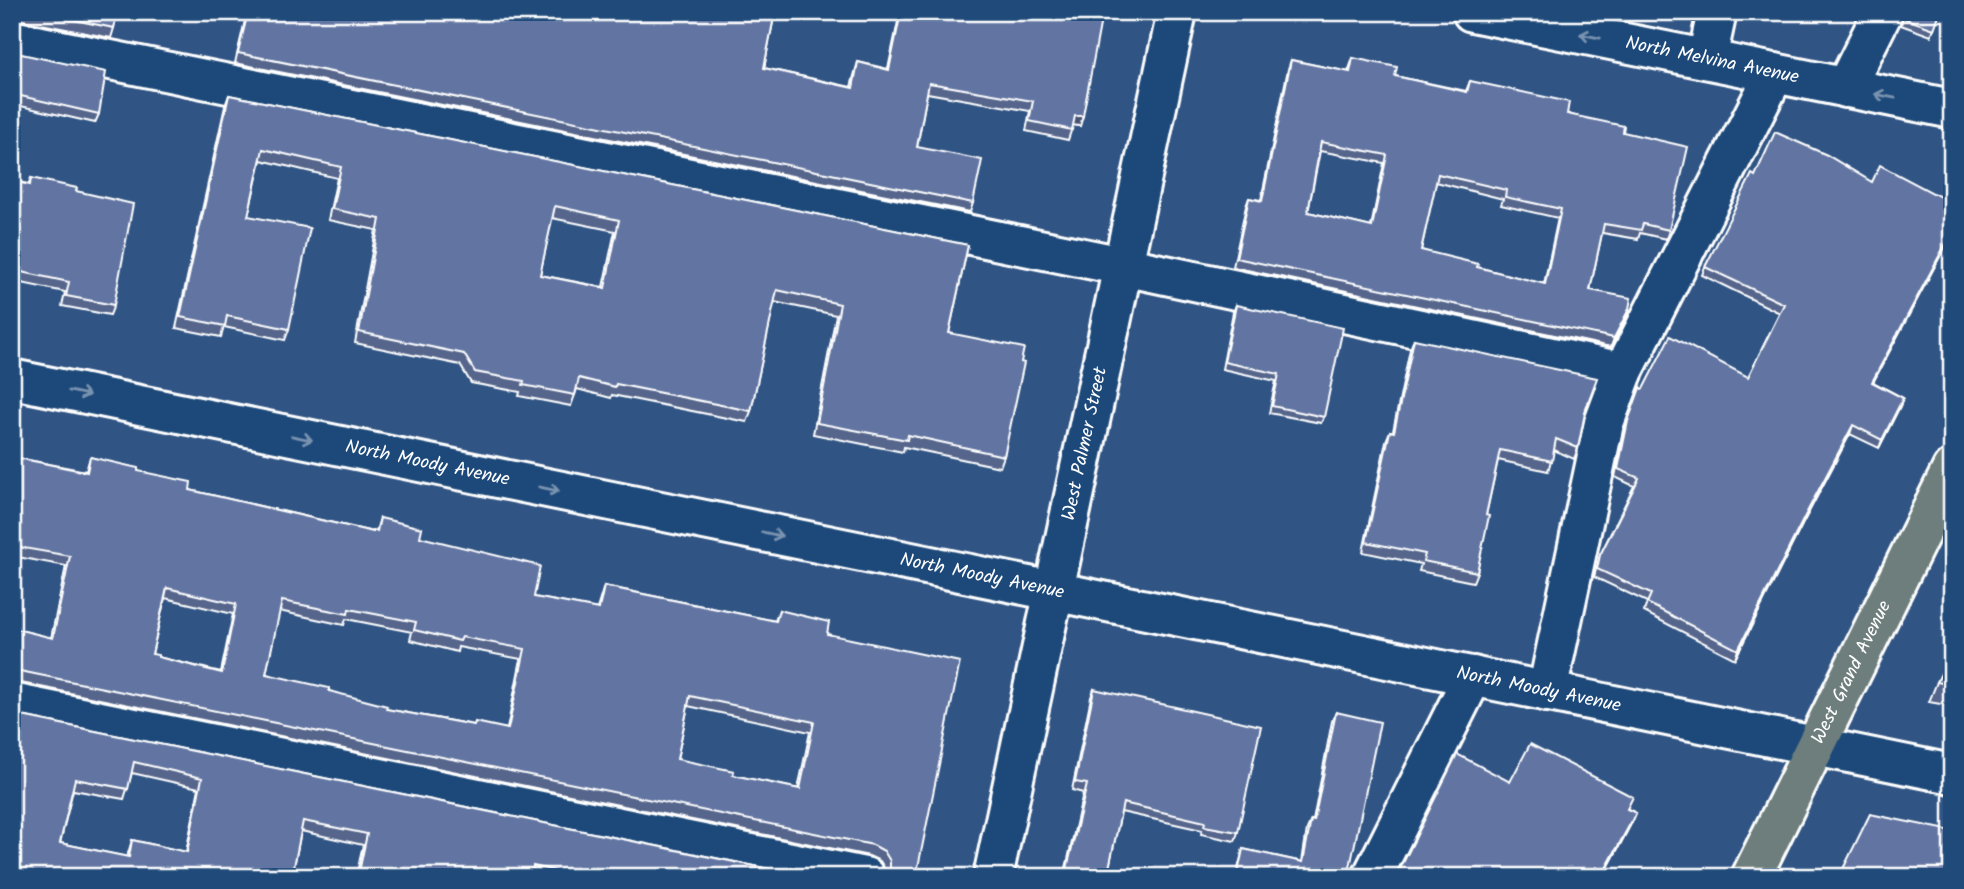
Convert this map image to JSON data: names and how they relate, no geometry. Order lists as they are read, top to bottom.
{
  "streets": {
    "main road": ["West Grand Avenue"],
    "street": ["North Melvina Avenue", "West Palmer Street", "North Moody Avenue"]
  },
  "crossings": [
    ["West Palmer Street", "North Moody Avenue"],
    ["North Moody Avenue", "West Grand Avenue"]
  ]
}
